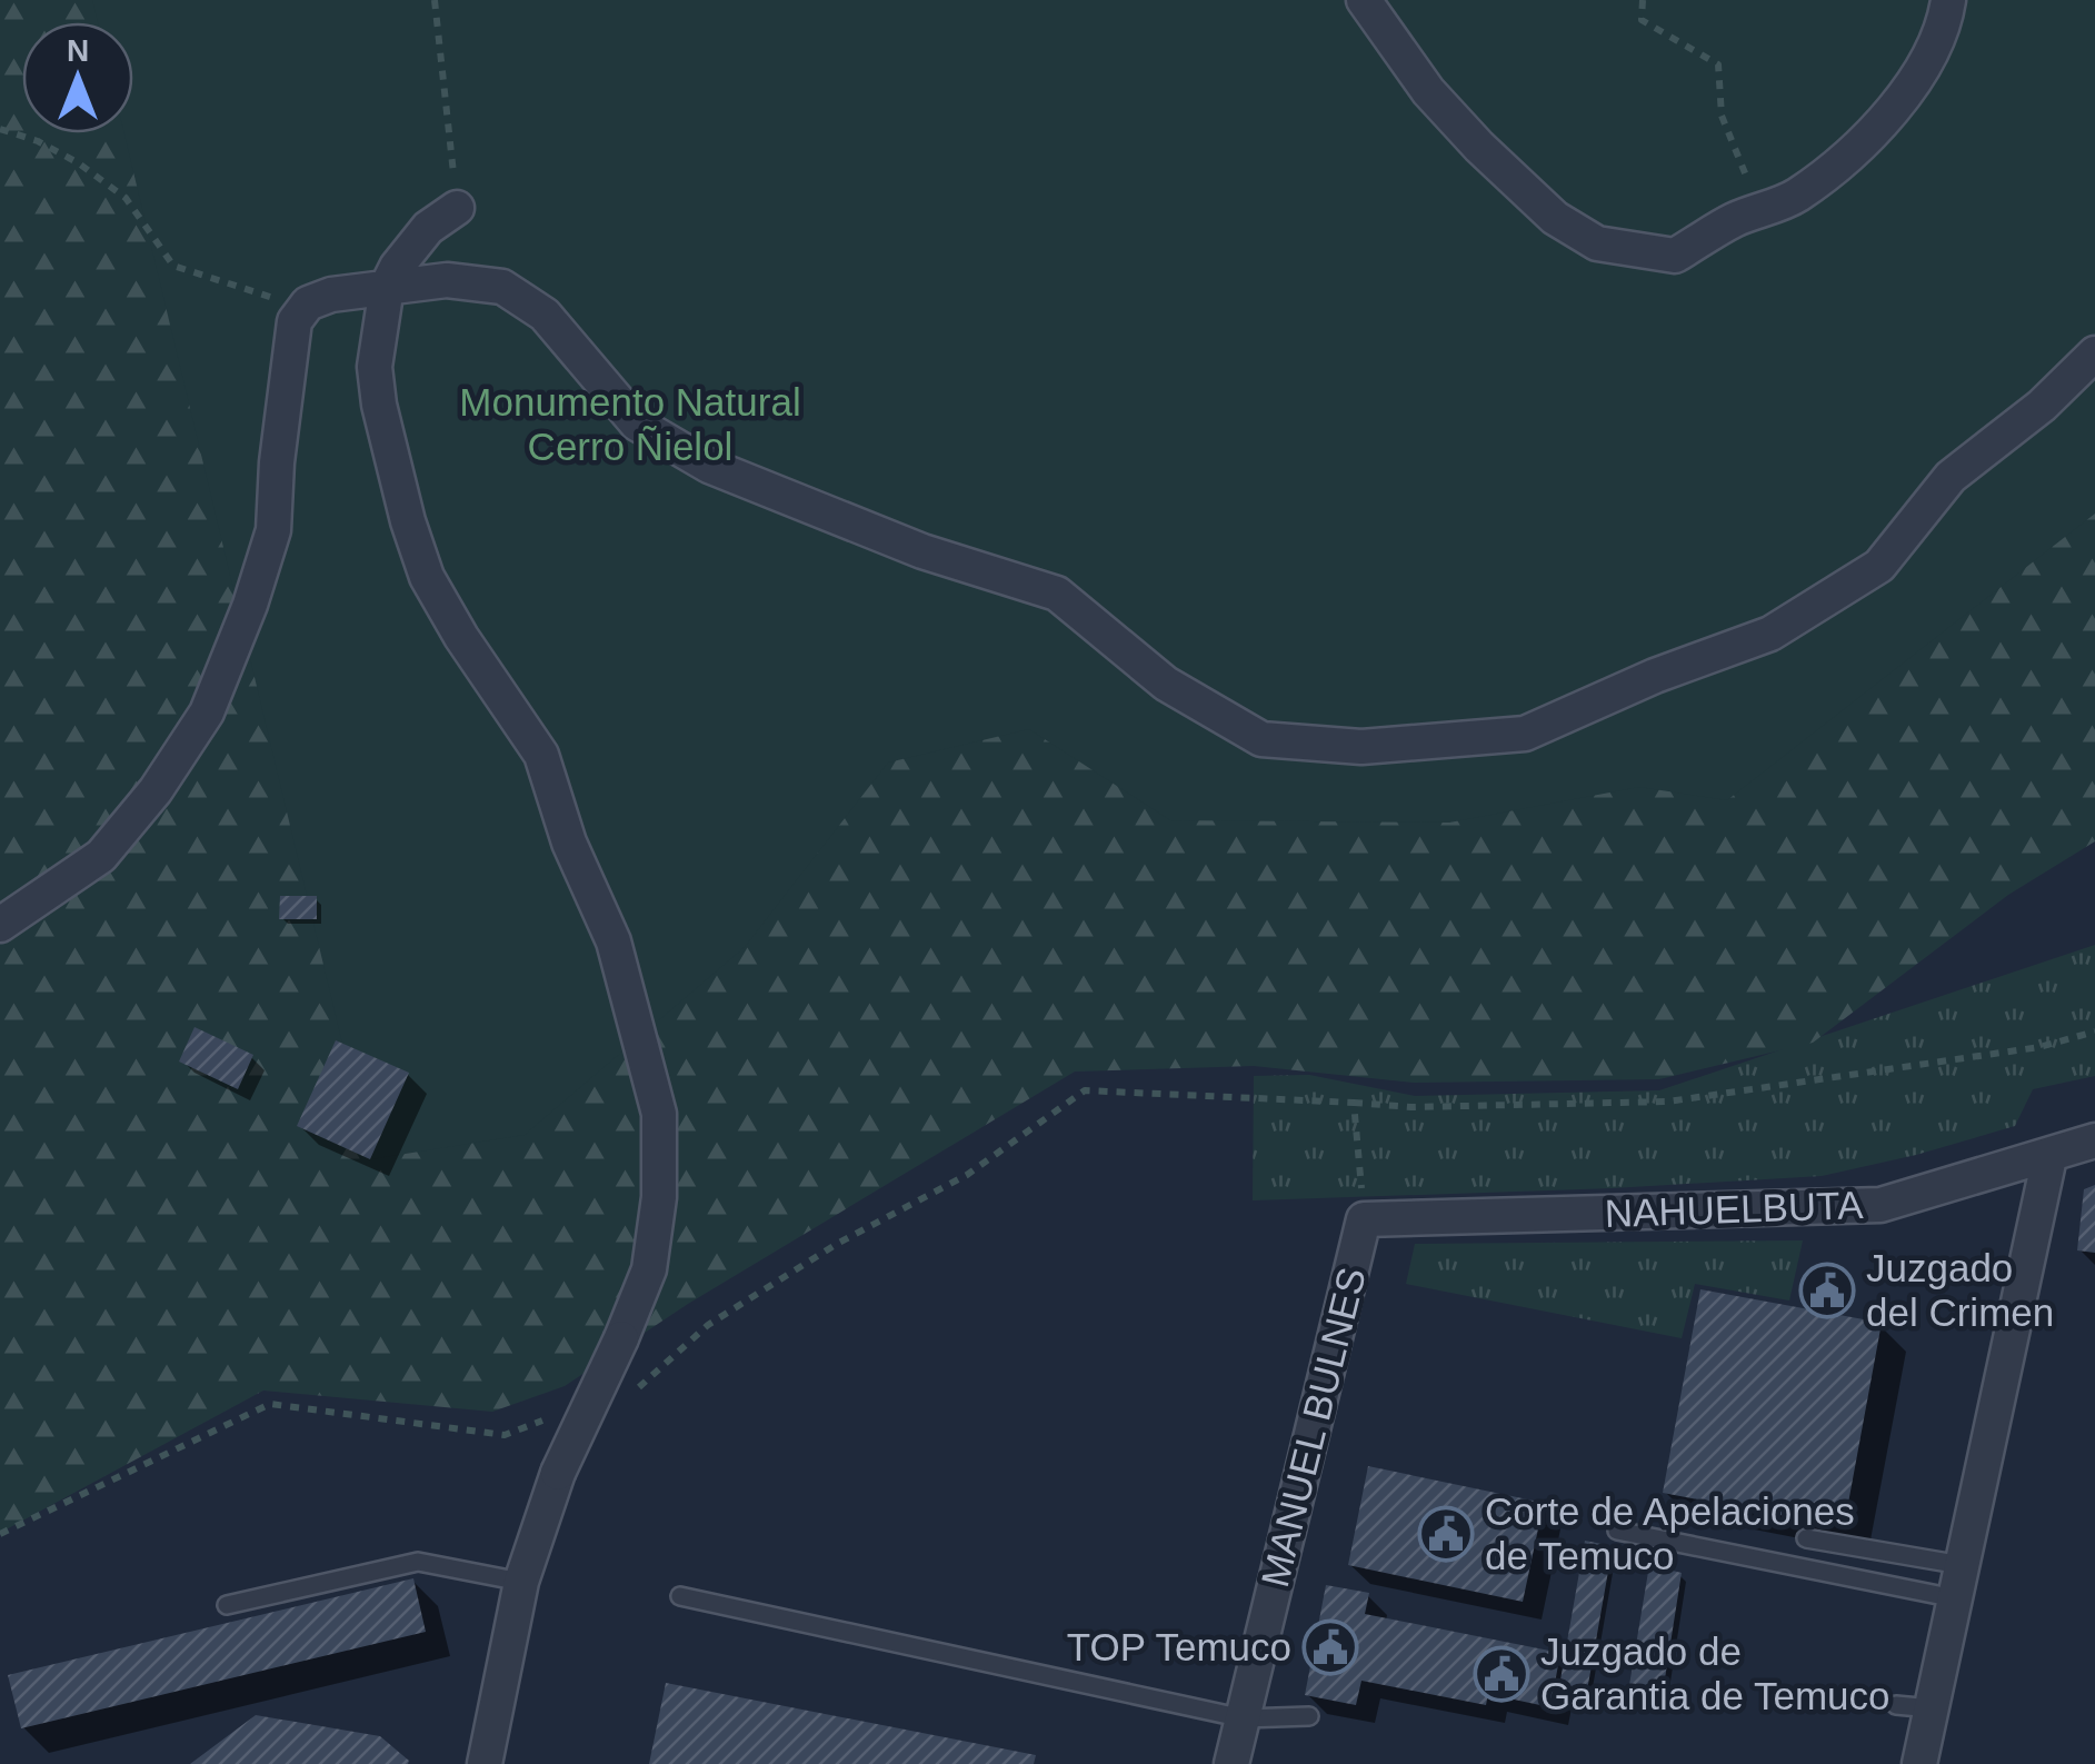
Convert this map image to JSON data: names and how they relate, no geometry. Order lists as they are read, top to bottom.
{
  "streets": {
    "street": ["NAHUELBUTA", "MANUEL BULNES"]
  },
  "crossings": [
    ["NAHUELBUTA", "MANUEL BULNES"]
  ],
  "parks": ["Monumento Natural Cerro Ñielol"],
  "places": {
    "public building": [
      "Juzgado del Crimen",
      "Corte de Apelaciones de Temuco",
      "TOP Temuco",
      "Juzgado de Garantia de Temuco"
    ]
  },
  "north": "top"
}
